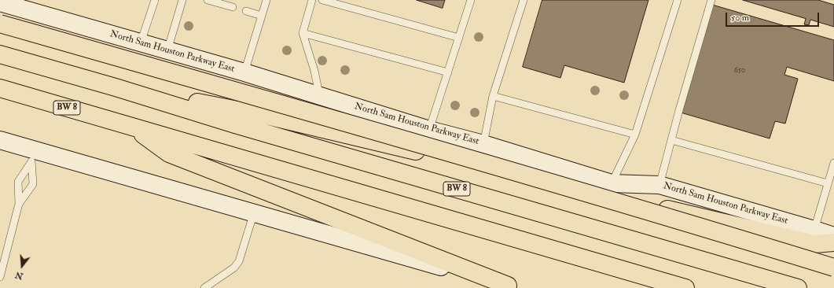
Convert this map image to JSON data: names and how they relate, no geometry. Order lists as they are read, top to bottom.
{
  "streets": {
    "highway": ["BW 8"],
    "main road": ["North Sam Houston Parkway East"]
  },
  "house_numbers": ["650"],
  "scale_bar": "50 m",
  "north": "bottom"
}
